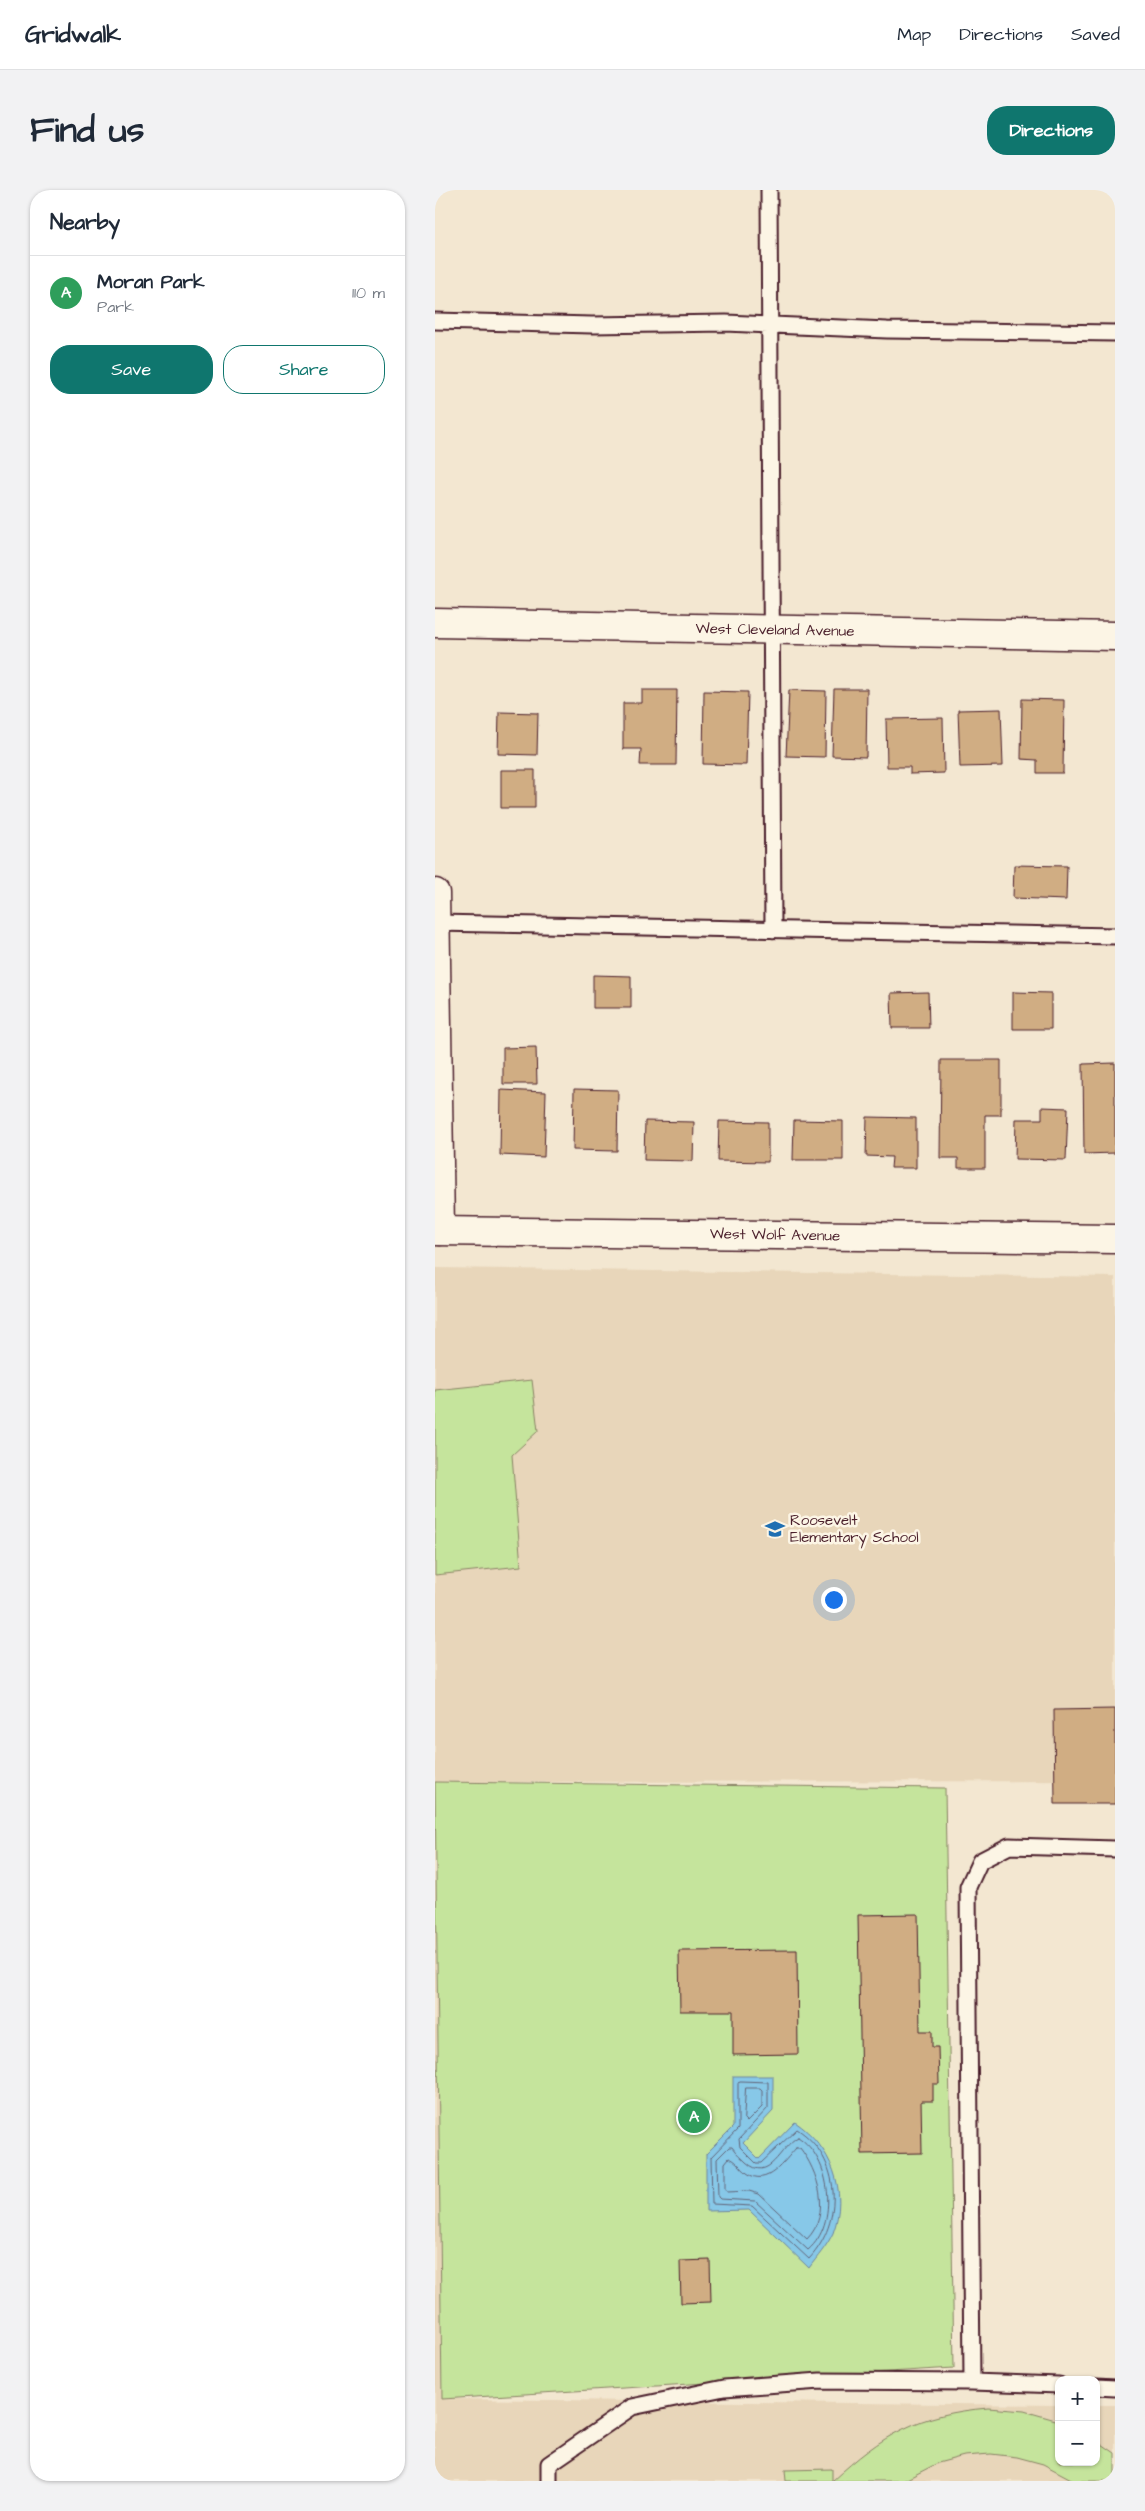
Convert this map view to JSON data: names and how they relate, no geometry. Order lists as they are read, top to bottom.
{
  "streets": {
    "street": ["West Cleveland Avenue", "West Wolf Avenue"]
  },
  "places": {
    "school or university": ["Roosevelt Elementary School"]
  },
  "page": {
    "header": "Gridwalk",
    "nav": ["Map", "Directions", "Saved"],
    "title": "Find us",
    "buttons": [
      "Directions",
      ["Save", "Share"]
    ],
    "heading": "Nearby",
    "list": [
      {
        "mark": "A",
        "name": "Moran Park",
        "note": "Park",
        "value": "110 m"
      }
    ],
    "pins": "A",
    "map_buttons": ["+", "−"]
  }
}
